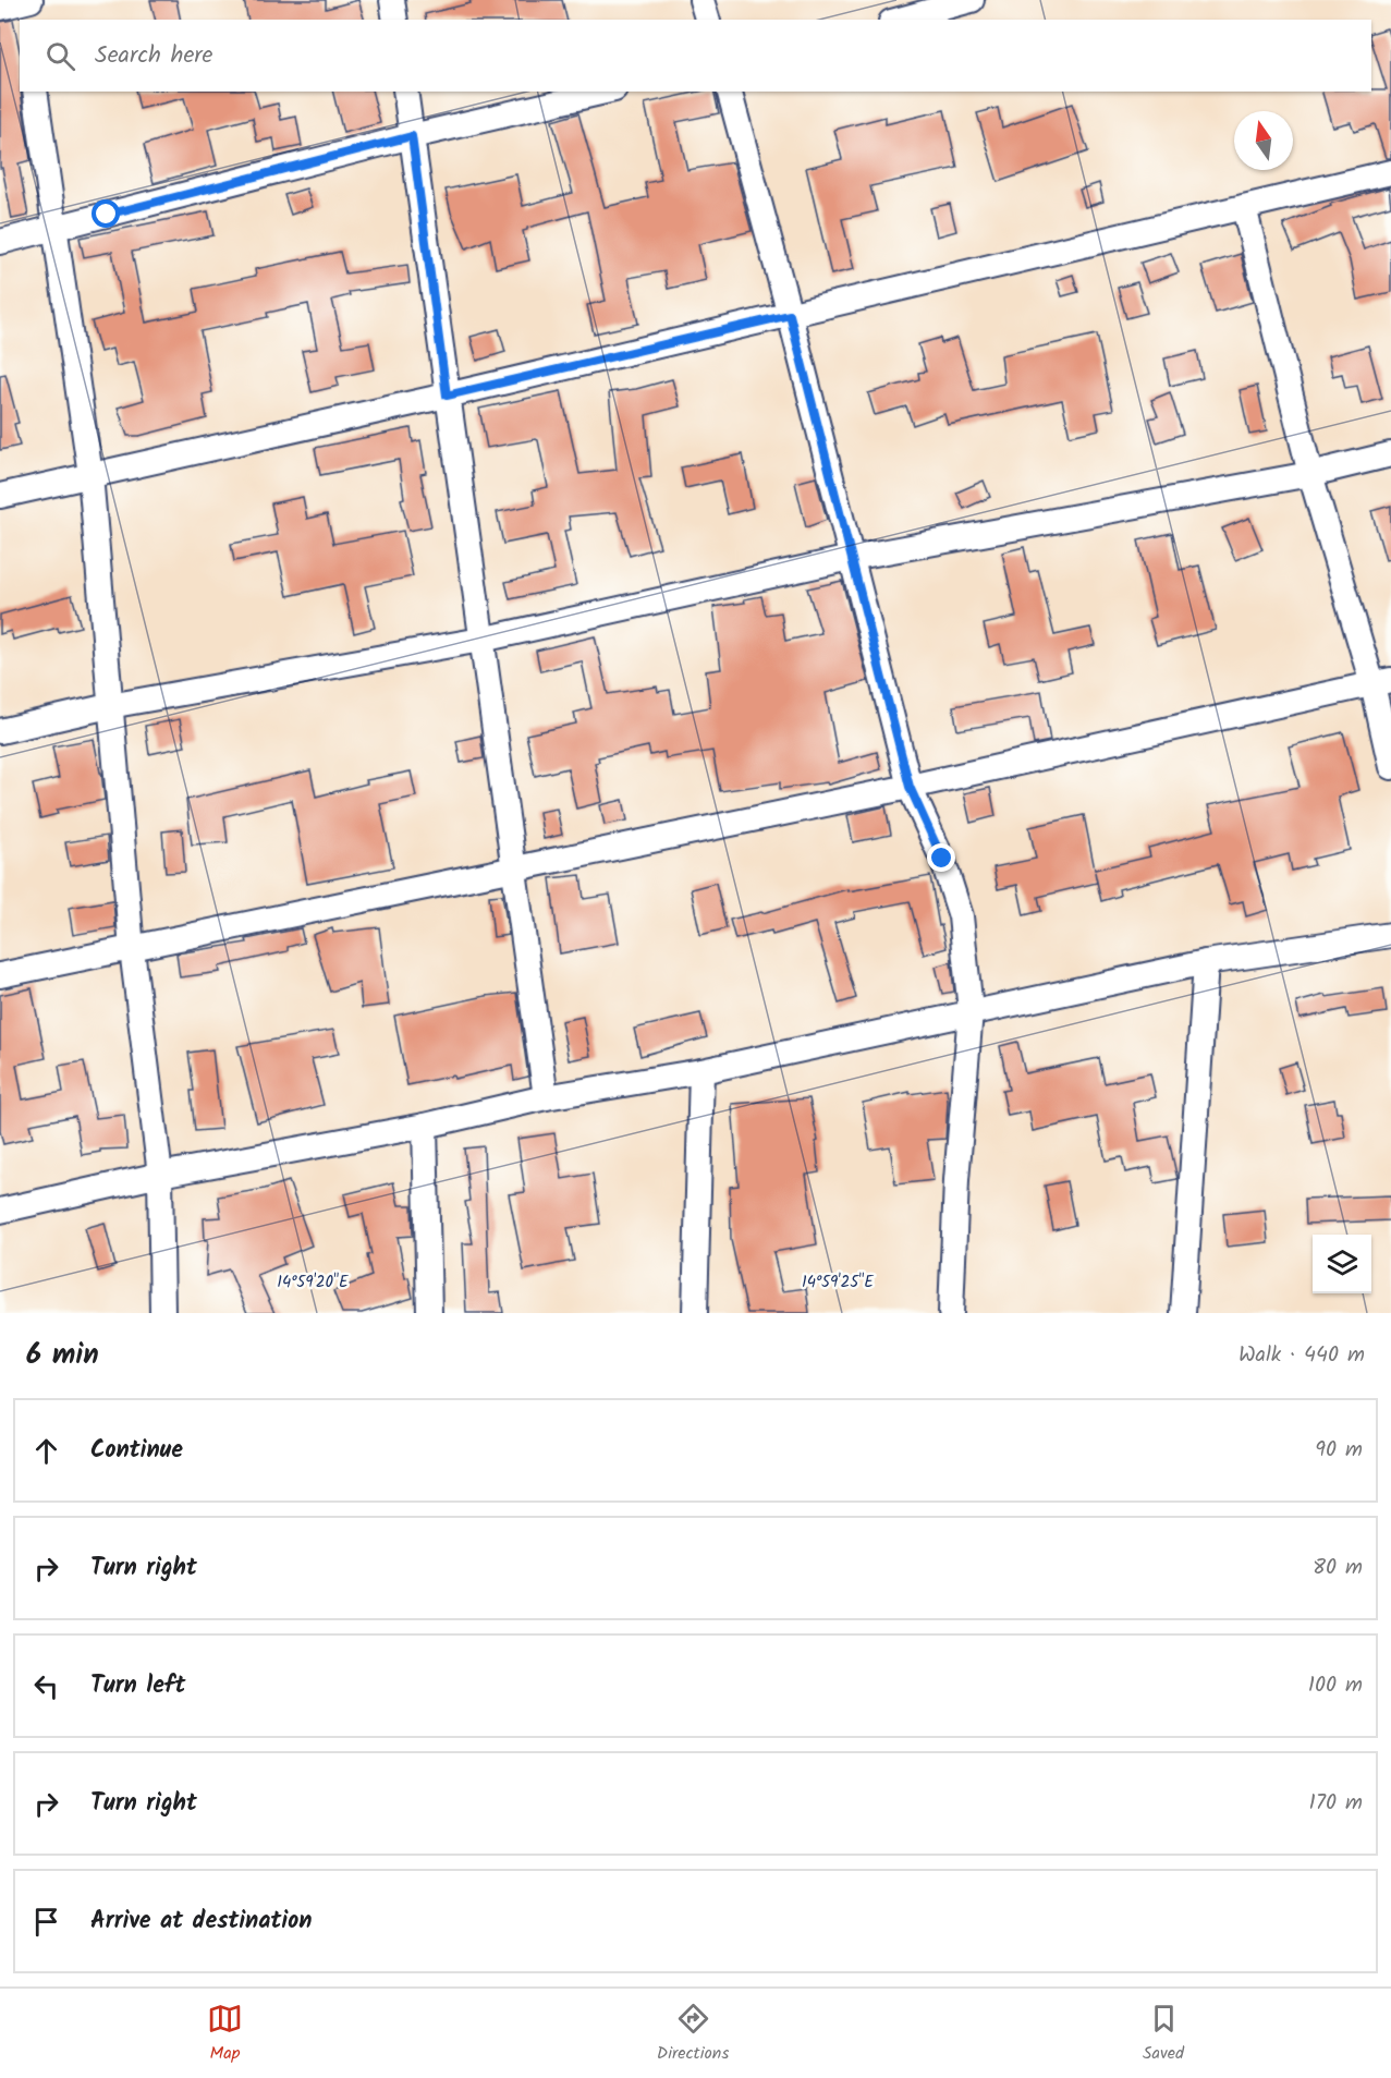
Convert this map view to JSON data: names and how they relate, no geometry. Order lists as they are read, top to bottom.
{
  "north": "top",
  "page": {
    "search": "Search here",
    "heading": ["6 min", "Walk · 440 m"],
    "list": [
      ["Continue", "90 m"],
      ["Turn right", "80 m"],
      ["Turn left", "100 m"],
      ["Turn right", "170 m"],
      "Arrive at destination"
    ],
    "nav": ["Map", "Directions", "Saved"]
  },
  "coordinates": ["14°59'20\"E", "14°59'25\"E"]
}
